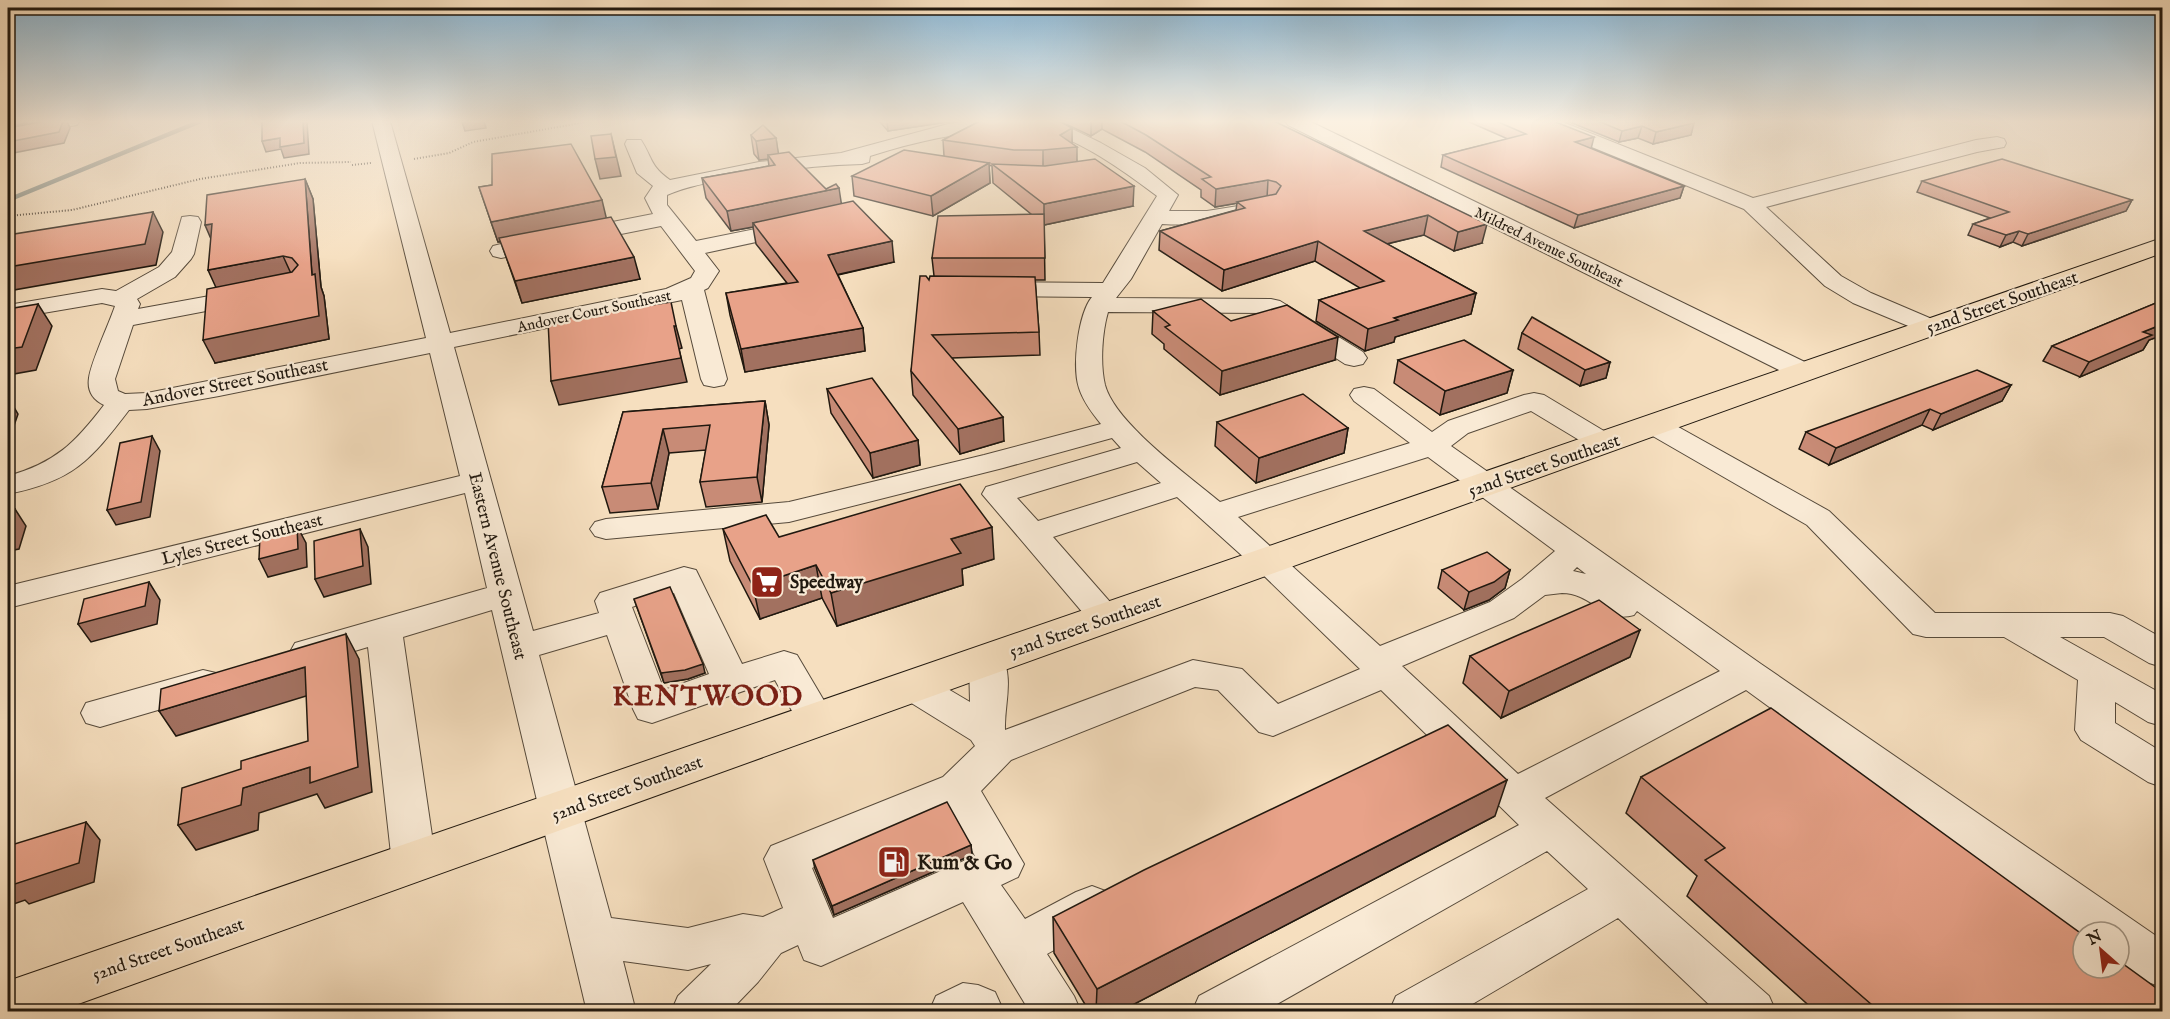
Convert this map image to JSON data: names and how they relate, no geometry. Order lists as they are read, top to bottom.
{
  "streets": {
    "main road": ["52nd Street Southeast"],
    "street": [
      "Mildred Avenue Southeast",
      "Andover Court Southeast",
      "Andover Street Southeast",
      "Lyles Street Southeast",
      "Eastern Avenue Southeast"
    ]
  },
  "crossings": [
    ["Mildred Avenue Southeast", "52nd Street Southeast"],
    ["52nd Street Southeast", "Eastern Avenue Southeast"],
    ["Andover Court Southeast", "Andover Street Southeast"],
    ["Andover Court Southeast", "Eastern Avenue Southeast"],
    ["Andover Street Southeast", "Eastern Avenue Southeast"],
    ["Lyles Street Southeast", "Eastern Avenue Southeast"]
  ],
  "districts": ["KENTWOOD"],
  "places": {
    "supermarket": ["Speedway"],
    "fuel station": ["Kum & Go"]
  },
  "north": "top left"
}
